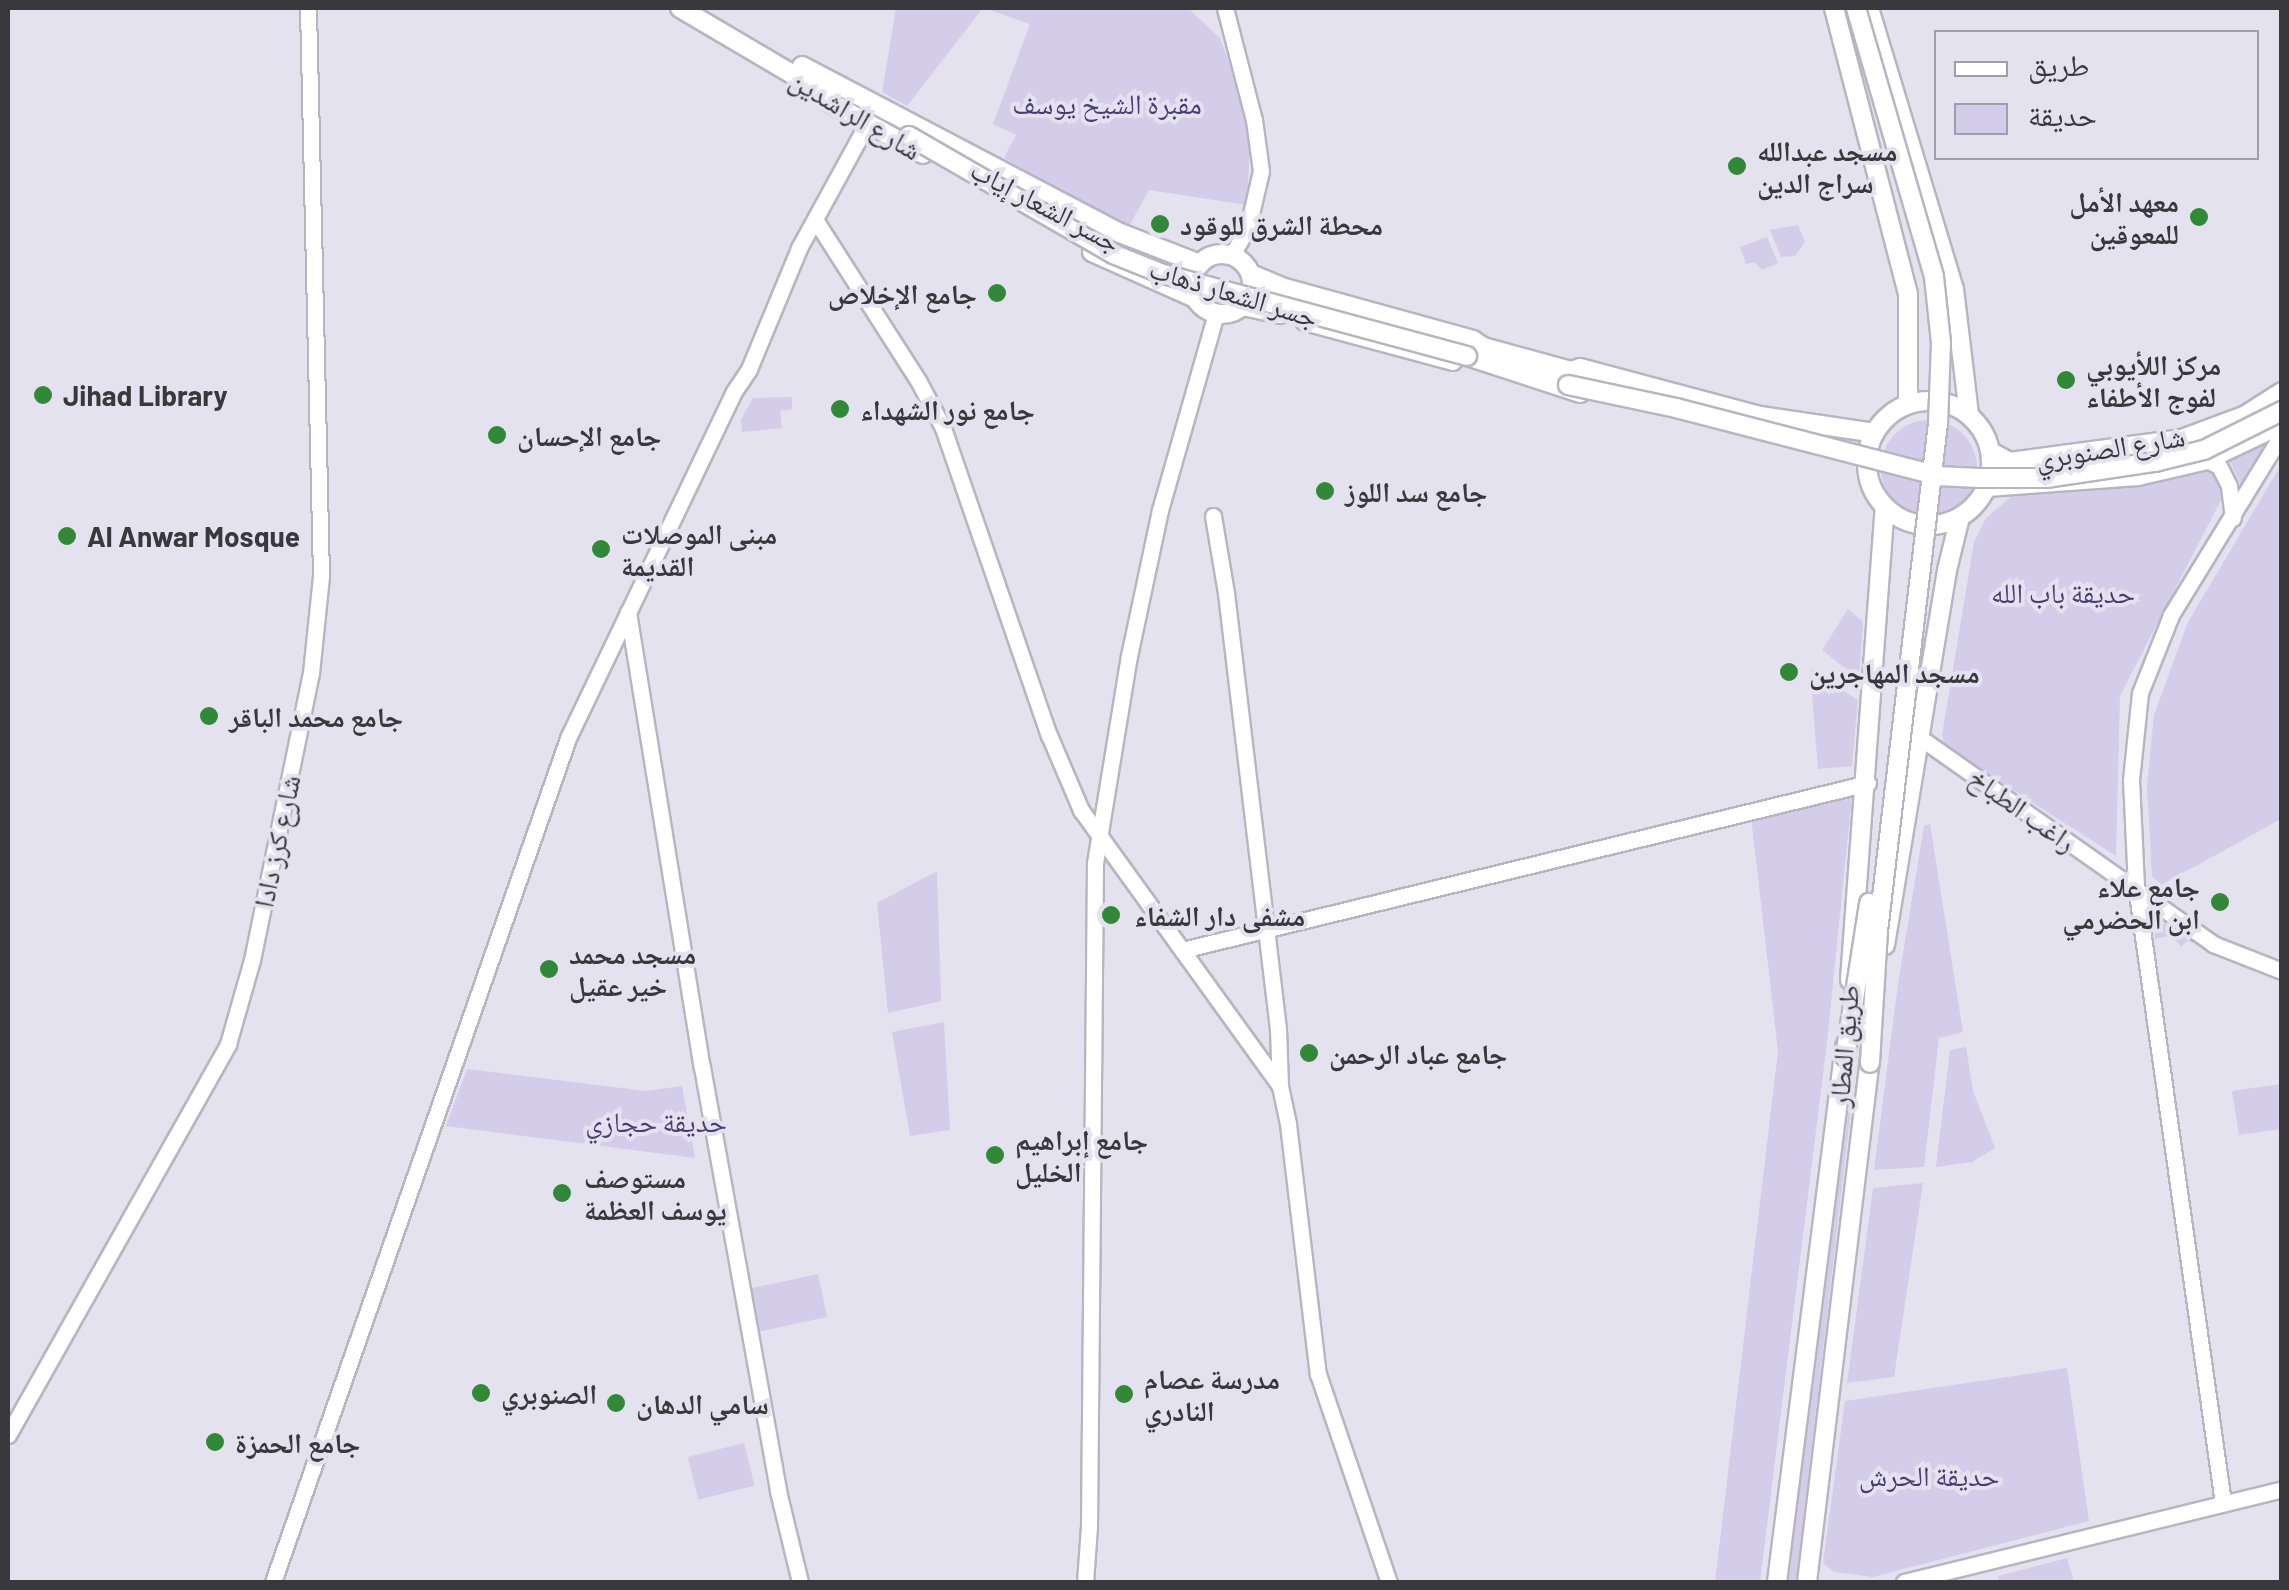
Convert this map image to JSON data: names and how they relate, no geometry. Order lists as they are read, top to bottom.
{
  "streets": {
    "main road": [
      "شارع الراشدين",
      "جسر الشعار ذهاب",
      "شارع الصنوبري",
      "راغب الطباخ",
      "شارع كرز دادا",
      "طريق المطار"
    ]
  },
  "crossings": [
    ["شارع الراشدين", "جسر الشعار ذهاب"],
    ["شارع الصنوبري", "طريق المطار"],
    ["راغب الطباخ", "طريق المطار"]
  ],
  "parks": [
    "مقبرة الشيخ يوسف",
    "حديقة باب الله",
    "حديقة حجازي",
    "حديقة الحرش"
  ],
  "places": [
    "مسجد عبدالله سراج الدين",
    "معهد الأمل للمعوقين",
    "محطة الشرق للوقود",
    "جامع الإخلاص",
    "مركز اللأيوبي لفوج الأطفاء",
    "Jihad Library",
    "جامع نور الشهداء",
    "جامع الإحسان",
    "جامع سد اللوز",
    "Al Anwar Mosque",
    "مبنى الموصلات القديمة",
    "مسجد المهاجرين",
    "جامع محمد الباقر",
    "جامع علاء ابن الحضرمي",
    "مشفى دار الشفاء",
    "مسجد محمد خير عقيل",
    "جامع عباد الرحمن",
    "جامع إبراهيم الخليل",
    "مستوصف يوسف العظمة",
    "الصنوبري",
    "مدرسة عصام النادري",
    "سامي الدهان",
    "جامع الحمزة"
  ],
  "legend": ["طريق", "حديقة"]
}
